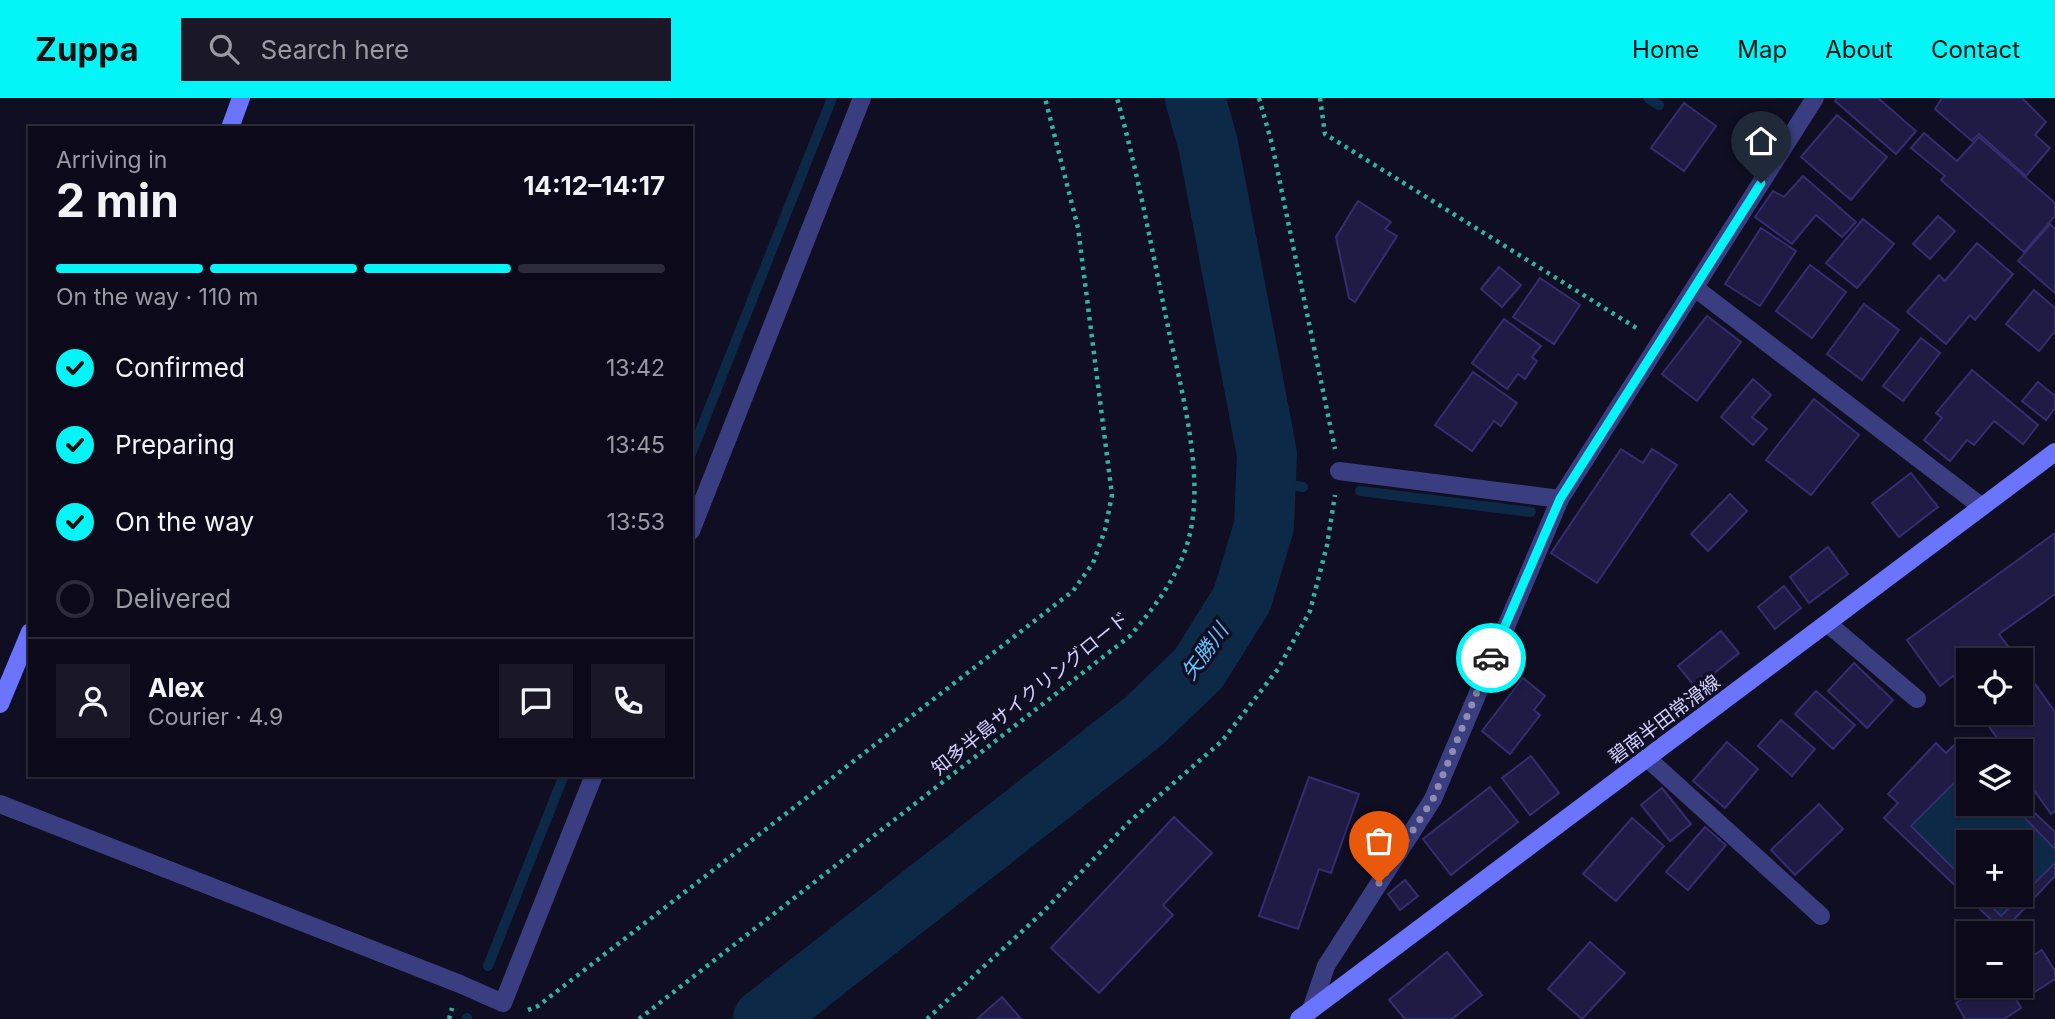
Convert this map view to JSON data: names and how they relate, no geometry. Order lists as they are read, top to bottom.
{
  "streets": {
    "main road": ["碧南半田常滑線"],
    "path": ["知多半島サイクリングロード"]
  },
  "water": ["矢勝川"],
  "page": {
    "header": "Zuppa",
    "search": "Search here",
    "nav": [
      "Home",
      "Map",
      "About",
      "Contact"
    ],
    "heading": ["2 min", "Arriving in", "14:12–14:17"],
    "panel": ["Alex", "Courier · 4.9"],
    "bar": "On the way · 110 m",
    "list": [
      ["Confirmed", "13:42"],
      ["Preparing", "13:45"],
      ["On the way", "13:53"],
      "Delivered"
    ],
    "map_buttons": ["+", "−"]
  }
}
